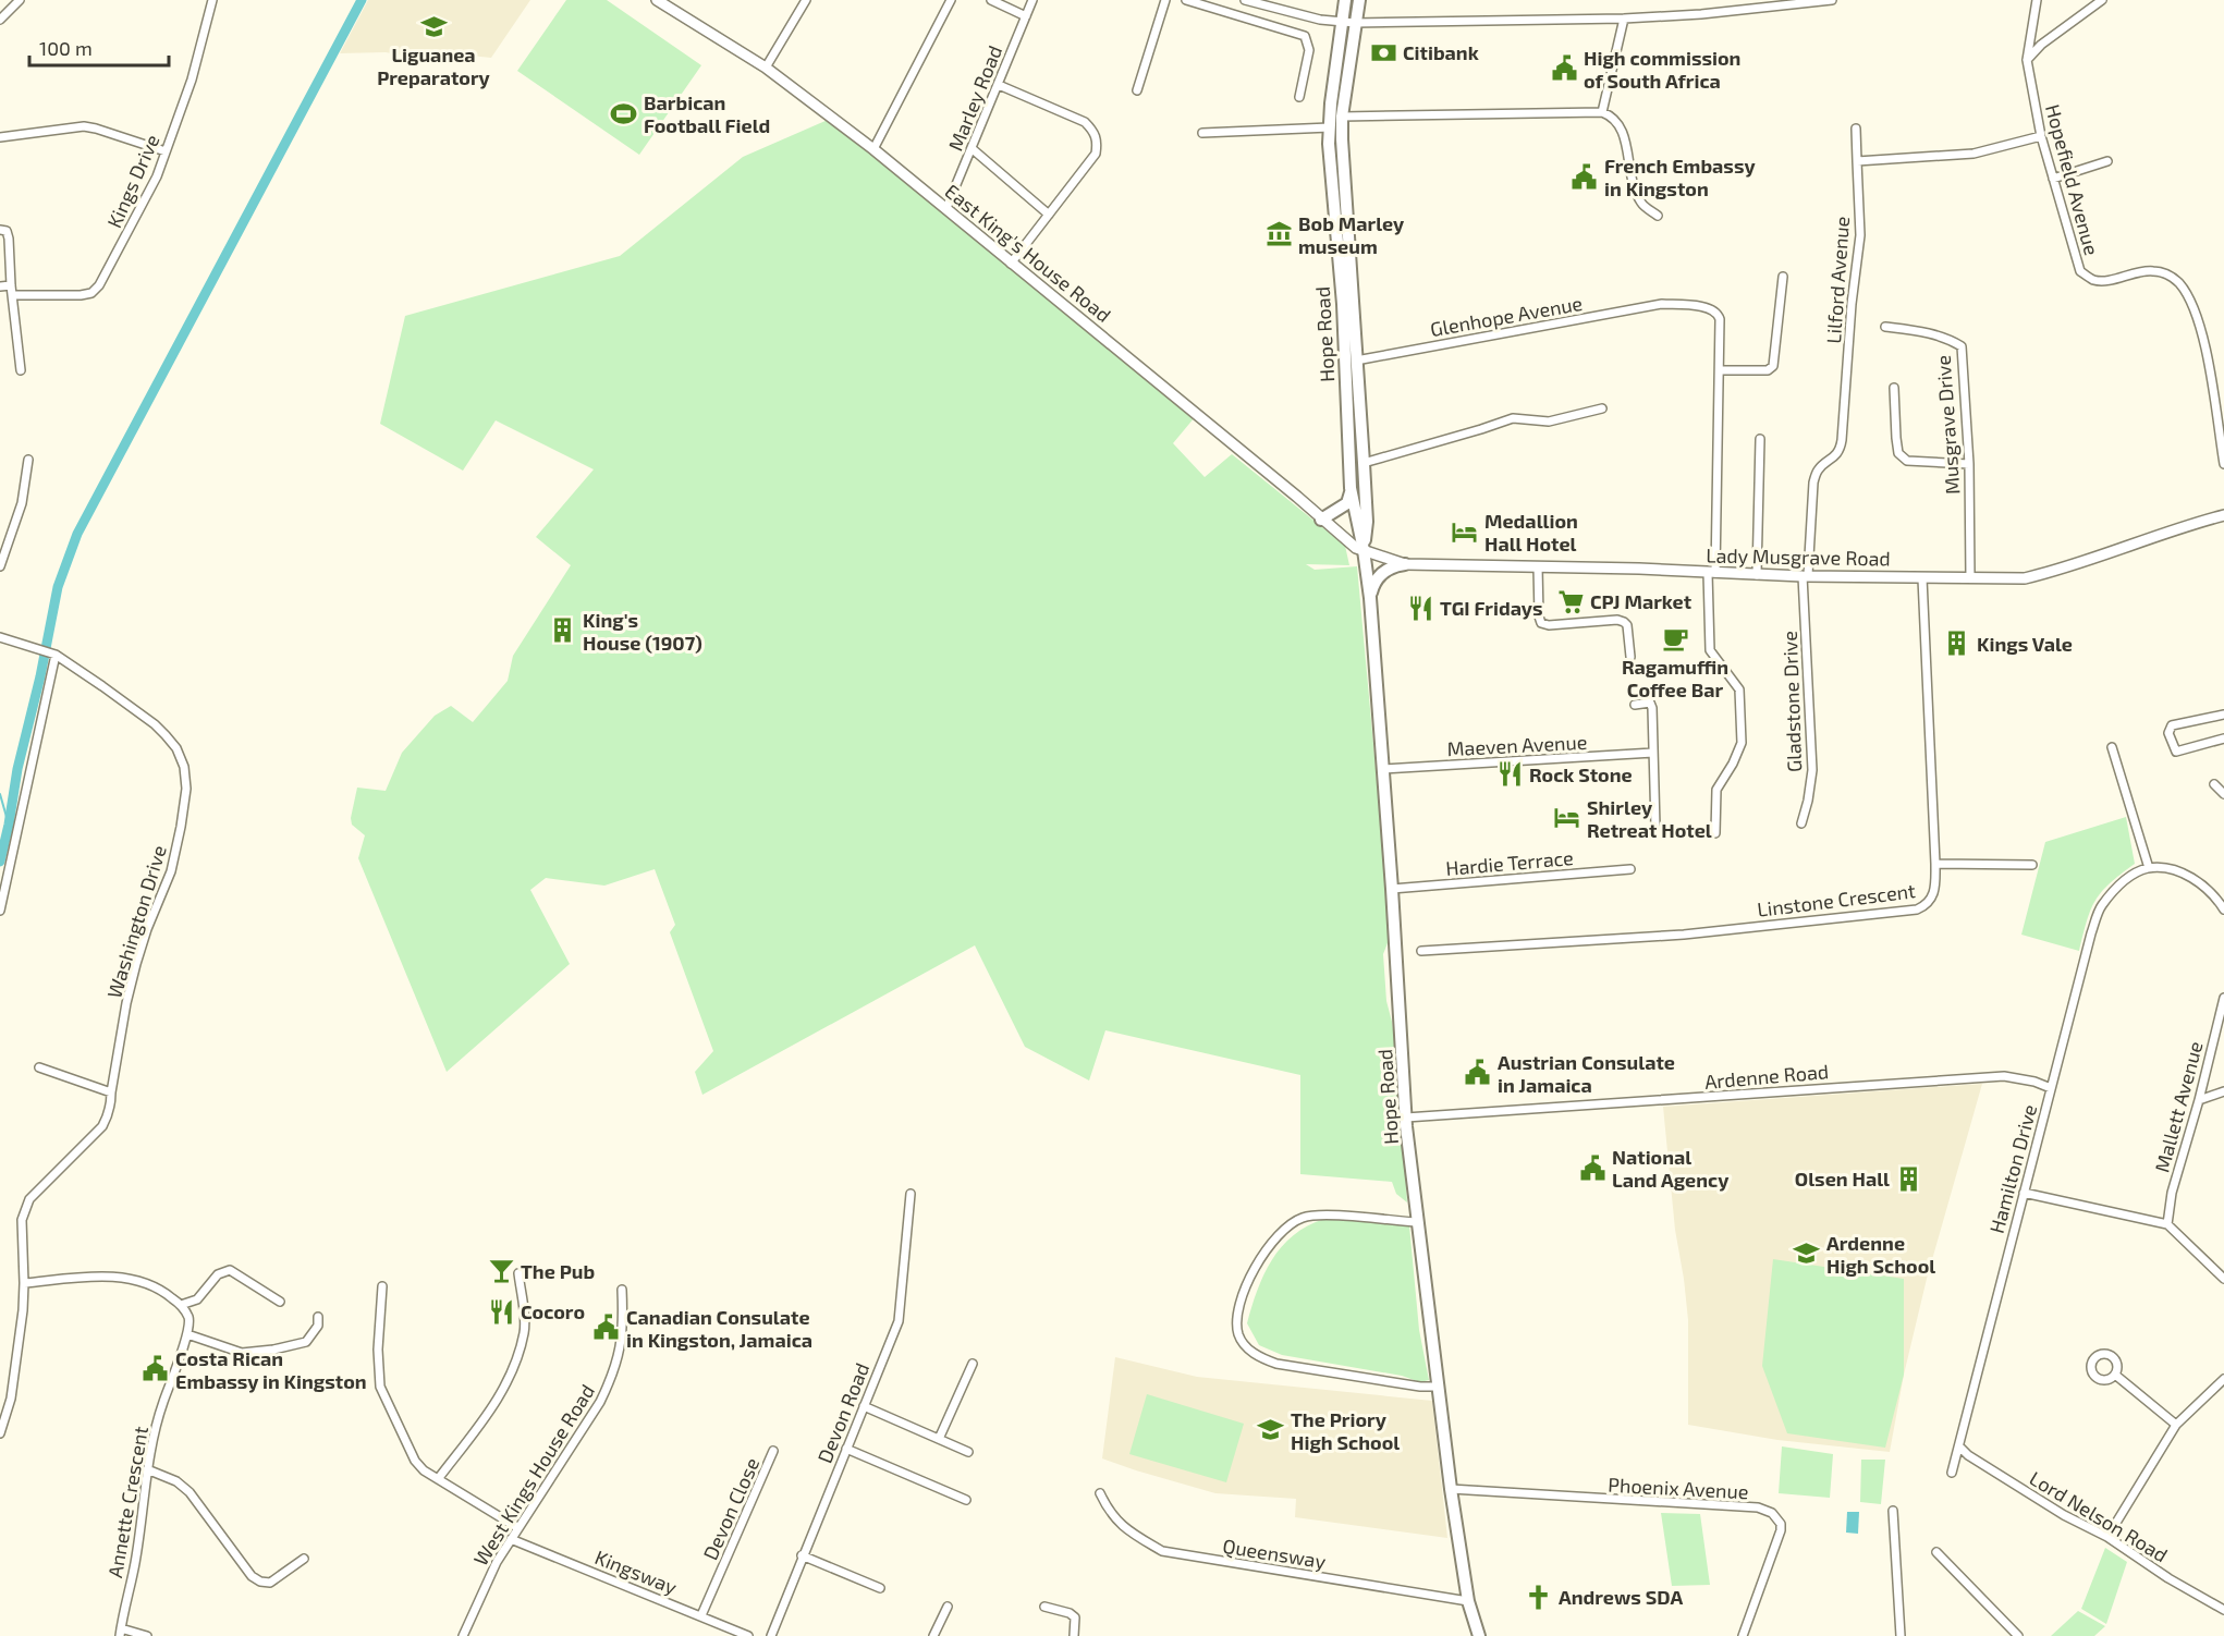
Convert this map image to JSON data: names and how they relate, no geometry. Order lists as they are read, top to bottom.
{
  "streets": {
    "main road": ["East King's House Road", "Hope Road", "Lady Musgrave Road"],
    "street": [
      "Marley Road",
      "Hopefield Avenue",
      "Kings Drive",
      "Lilford Avenue",
      "Glenhope Avenue",
      "Musgrave Drive",
      "Gladstone Drive",
      "Maeven Avenue",
      "Hardie Terrace",
      "Linstone Crescent",
      "Washington Drive",
      "Ardenne Road",
      "Mallett Avenue",
      "Hamilton Drive",
      "Devon Road",
      "West Kings House Road",
      "Phoenix Avenue",
      "Annette Crescent",
      "Devon Close",
      "Lord Nelson Road",
      "Queensway",
      "Kingsway"
    ]
  },
  "crossings": [
    ["Marley Road", "East King's House Road"],
    ["East King's House Road", "Hope Road"],
    ["East King's House Road", "Lady Musgrave Road"],
    ["Lilford Avenue", "Lady Musgrave Road"],
    ["Lilford Avenue", "Gladstone Drive"],
    ["Glenhope Avenue", "Hope Road"],
    ["Hope Road", "Lady Musgrave Road"],
    ["Hope Road", "Maeven Avenue"],
    ["Hope Road", "Hardie Terrace"],
    ["Hope Road", "Ardenne Road"],
    ["Hope Road", "Phoenix Avenue"],
    ["Hope Road", "Queensway"],
    ["Musgrave Drive", "Lady Musgrave Road"],
    ["Lady Musgrave Road", "Gladstone Drive"],
    ["Lady Musgrave Road", "Linstone Crescent"],
    ["Ardenne Road", "Hamilton Drive"],
    ["Hamilton Drive", "Lord Nelson Road"],
    ["West Kings House Road", "Kingsway"],
    ["Devon Close", "Kingsway"]
  ],
  "places": {
    "school or university": ["Liguanea Preparatory", "Ardenne High School", "The Priory High School"],
    "bank": ["Citibank"],
    "public building": [
      "High commission of South Africa",
      "French Embassy in Kingston",
      "Austrian Consulate in Jamaica",
      "National Land Agency",
      "Canadian Consulate in Kingston, Jamaica",
      "Costa Rican Embassy in Kingston"
    ],
    "sports": ["Barbican Football Field"],
    "museum": ["Bob Marley museum"],
    "hotel": ["Medallion Hall Hotel", "Shirley Retreat Hotel"],
    "supermarket": ["CPJ Market"],
    "restaurant": ["TGI Fridays", "Rock Stone", "Cocoro"],
    "building": ["King's House (1907)", "Kings Vale", "Olsen Hall"],
    "cafe": ["Ragamuffin Coffee Bar"],
    "bar": ["The Pub"],
    "church": ["Andrews SDA"]
  },
  "scale_bar": "100 m"
}
